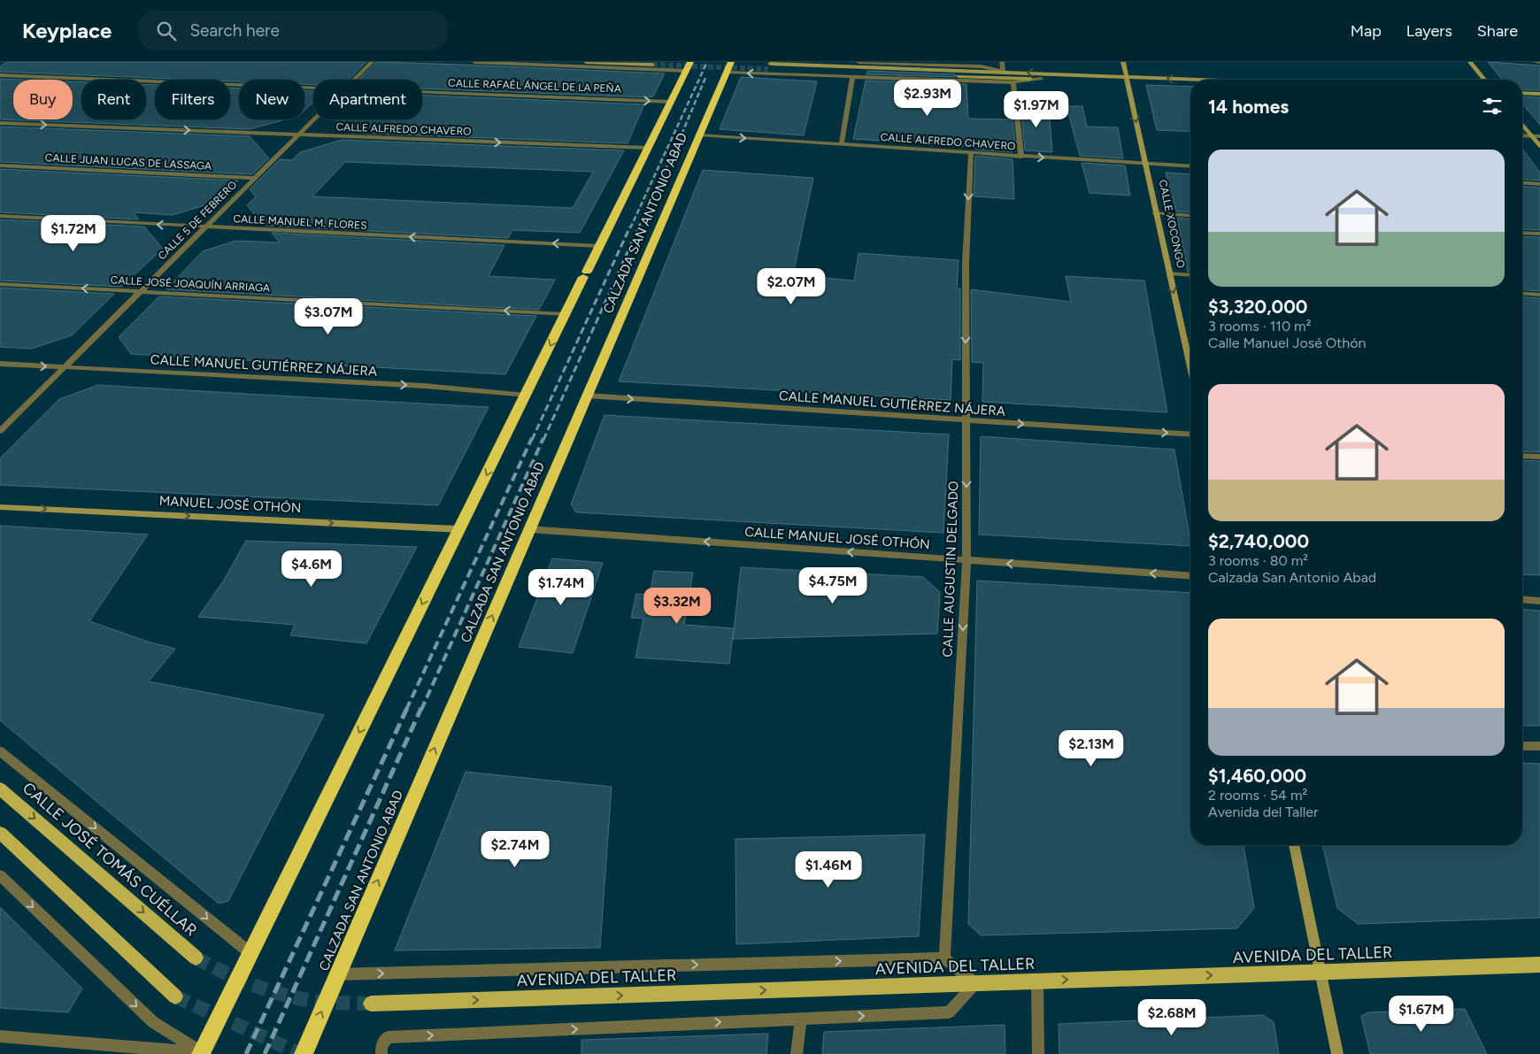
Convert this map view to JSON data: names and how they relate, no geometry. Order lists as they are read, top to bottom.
{
  "streets": {
    "highway": ["CALZADA SAN ANTONIO ABAD"],
    "main road": ["CALLE JOSÉ TOMÁS CUÉLLAR", "AVENIDA DEL TALLER"],
    "street": [
      "CALLE RAFAÉL ÁNGEL DE LA PEÑA",
      "CALLE ALFREDO CHAVERO",
      "CALLE JUAN LUCAS DE LASSAGA",
      "CALLE 5 DE FEBRERO",
      "CALLE MANUEL M. FLORES",
      "CALLE XOCONGO",
      "CALLE JOSÉ JOAQUÍN ARRIAGA",
      "CALLE MANUEL GUTIÉRREZ NÁJERA",
      "MANUEL JOSÉ OTHÓN",
      "CALLE MANUEL JOSÉ OTHÓN",
      "CALLE AUGUSTIN DELGADO"
    ]
  },
  "crossings": [
    ["CALLE RAFAÉL ÁNGEL DE LA PEÑA", "CALZADA SAN ANTONIO ABAD"],
    ["CALLE ALFREDO CHAVERO", "CALLE 5 DE FEBRERO"],
    ["CALLE ALFREDO CHAVERO", "CALZADA SAN ANTONIO ABAD"],
    ["CALLE ALFREDO CHAVERO", "CALLE XOCONGO"],
    ["CALLE ALFREDO CHAVERO", "CALLE AUGUSTIN DELGADO"],
    ["CALLE JUAN LUCAS DE LASSAGA", "CALLE 5 DE FEBRERO"],
    ["CALLE 5 DE FEBRERO", "CALLE MANUEL M. FLORES"],
    ["CALLE 5 DE FEBRERO", "CALLE JOSÉ JOAQUÍN ARRIAGA"],
    ["CALLE 5 DE FEBRERO", "CALLE MANUEL GUTIÉRREZ NÁJERA"],
    ["CALLE MANUEL M. FLORES", "CALZADA SAN ANTONIO ABAD"],
    ["CALZADA SAN ANTONIO ABAD", "CALLE JOSÉ JOAQUÍN ARRIAGA"],
    ["CALZADA SAN ANTONIO ABAD", "CALLE MANUEL GUTIÉRREZ NÁJERA"],
    ["CALZADA SAN ANTONIO ABAD", "MANUEL JOSÉ OTHÓN"],
    ["CALZADA SAN ANTONIO ABAD", "CALLE MANUEL JOSÉ OTHÓN"],
    ["CALLE MANUEL GUTIÉRREZ NÁJERA", "CALLE AUGUSTIN DELGADO"],
    ["CALLE MANUEL JOSÉ OTHÓN", "CALLE AUGUSTIN DELGADO"]
  ],
  "one_way": [
    "CALLE MANUEL M. FLORES",
    "CALLE XOCONGO",
    "CALLE JOSÉ JOAQUÍN ARRIAGA",
    "CALLE MANUEL GUTIÉRREZ NÁJERA",
    "MANUEL JOSÉ OTHÓN",
    "CALLE MANUEL JOSÉ OTHÓN",
    "CALLE AUGUSTIN DELGADO",
    "AVENIDA DEL TALLER"
  ],
  "page": {
    "header": "Keyplace",
    "search": "Search here",
    "nav": ["Map", "Layers", "Share"],
    "price": [
      "$2.93M",
      "$1.97M",
      "$1.72M",
      "$2.07M",
      "$3.07M",
      "$4.6M",
      "$4.75M",
      "$1.74M",
      "$3.32M",
      "$2.13M",
      "$2.74M",
      "$1.46M",
      "$1.67M",
      "$2.68M"
    ],
    "chip": [
      "Buy",
      "Rent",
      "Filters",
      "New",
      "Apartment"
    ],
    "heading": "14 homes",
    "list": [
      {
        "name": "$3,320,000",
        "note": "3 rooms · 110 m² · Calle Manuel José Othón"
      },
      {
        "name": "$2,740,000",
        "note": "3 rooms · 80 m² · Calzada San Antonio Abad"
      },
      {
        "name": "$1,460,000",
        "note": "2 rooms · 54 m² · Avenida del Taller"
      }
    ]
  }
}
